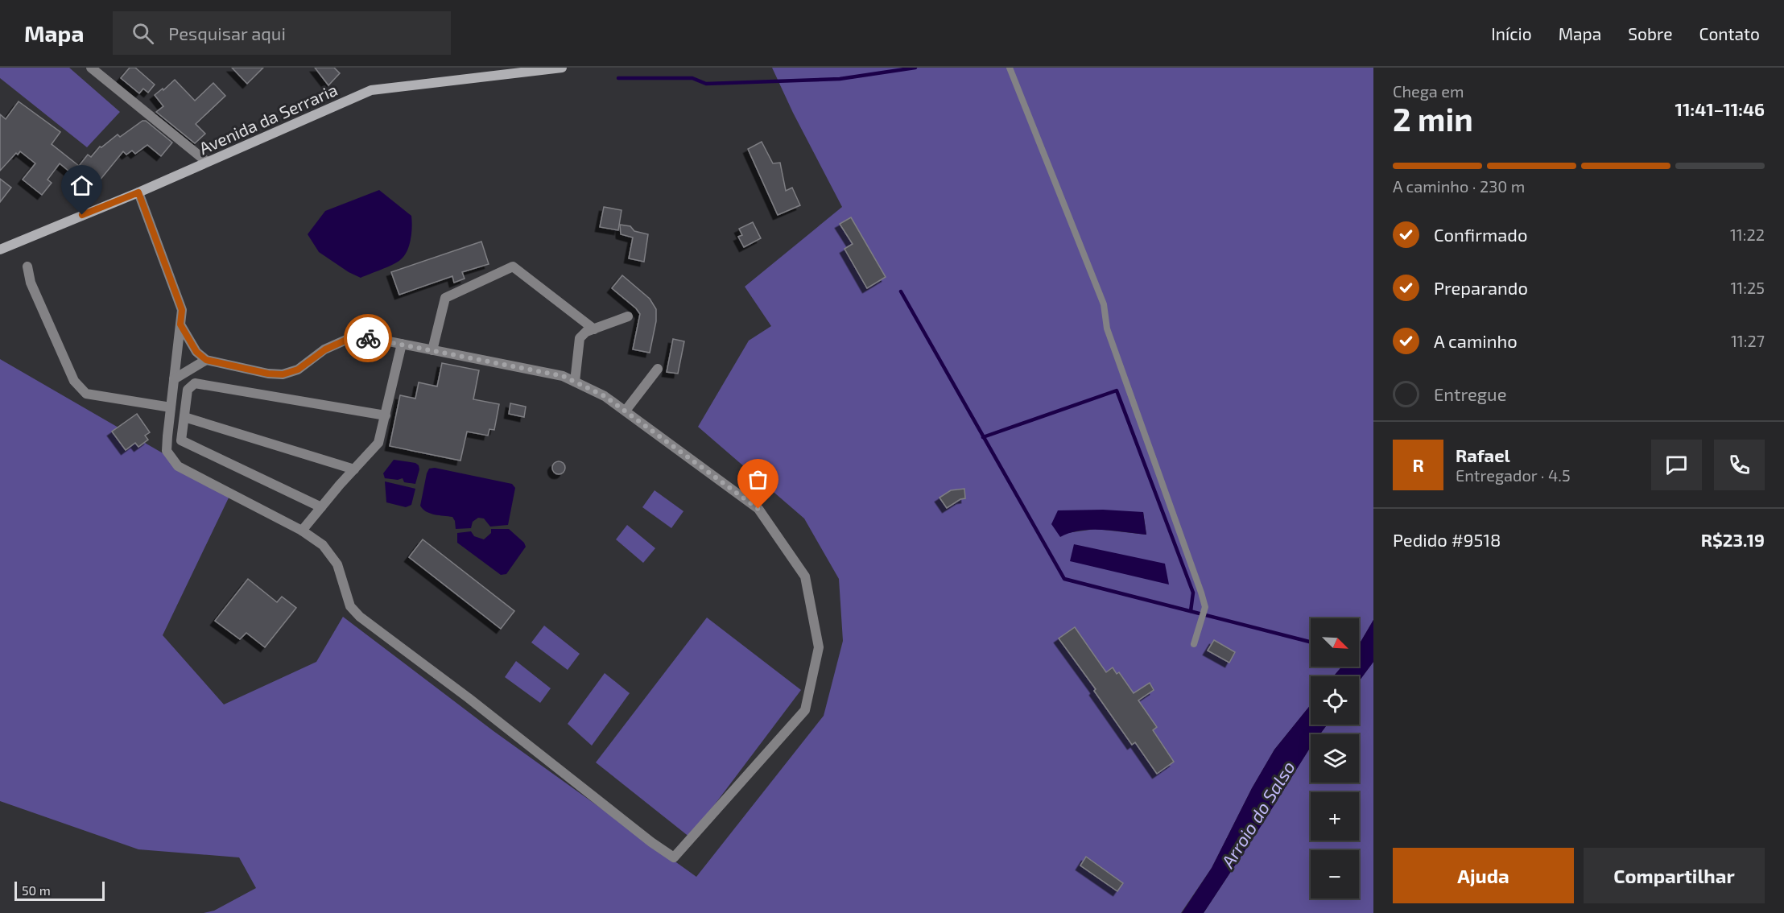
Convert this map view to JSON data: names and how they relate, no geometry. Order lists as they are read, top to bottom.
{
  "streets": {
    "main road": ["Avenida da Serraria"]
  },
  "water": ["Arroio do Salso"],
  "scale_bar": "50 m",
  "north": "bottom right",
  "page": {
    "header": "Mapa",
    "search": "Pesquisar aqui",
    "nav": [
      "Início",
      "Mapa",
      "Sobre",
      "Contato"
    ],
    "heading": ["2 min", "Chega em", "11:41–11:46"],
    "panel": [
      "Rafael",
      "Entregador · 4.5",
      "Pedido #9518",
      "R$23.19"
    ],
    "bar": "A caminho · 230 m",
    "list": [
      ["Confirmado", "11:22"],
      ["Preparando", "11:25"],
      ["A caminho", "11:27"],
      "Entregue"
    ],
    "round": "R",
    "map_buttons": ["+", "−"],
    "buttons": ["Ajuda", "Compartilhar"],
    "scale": "50 m"
  }
}
